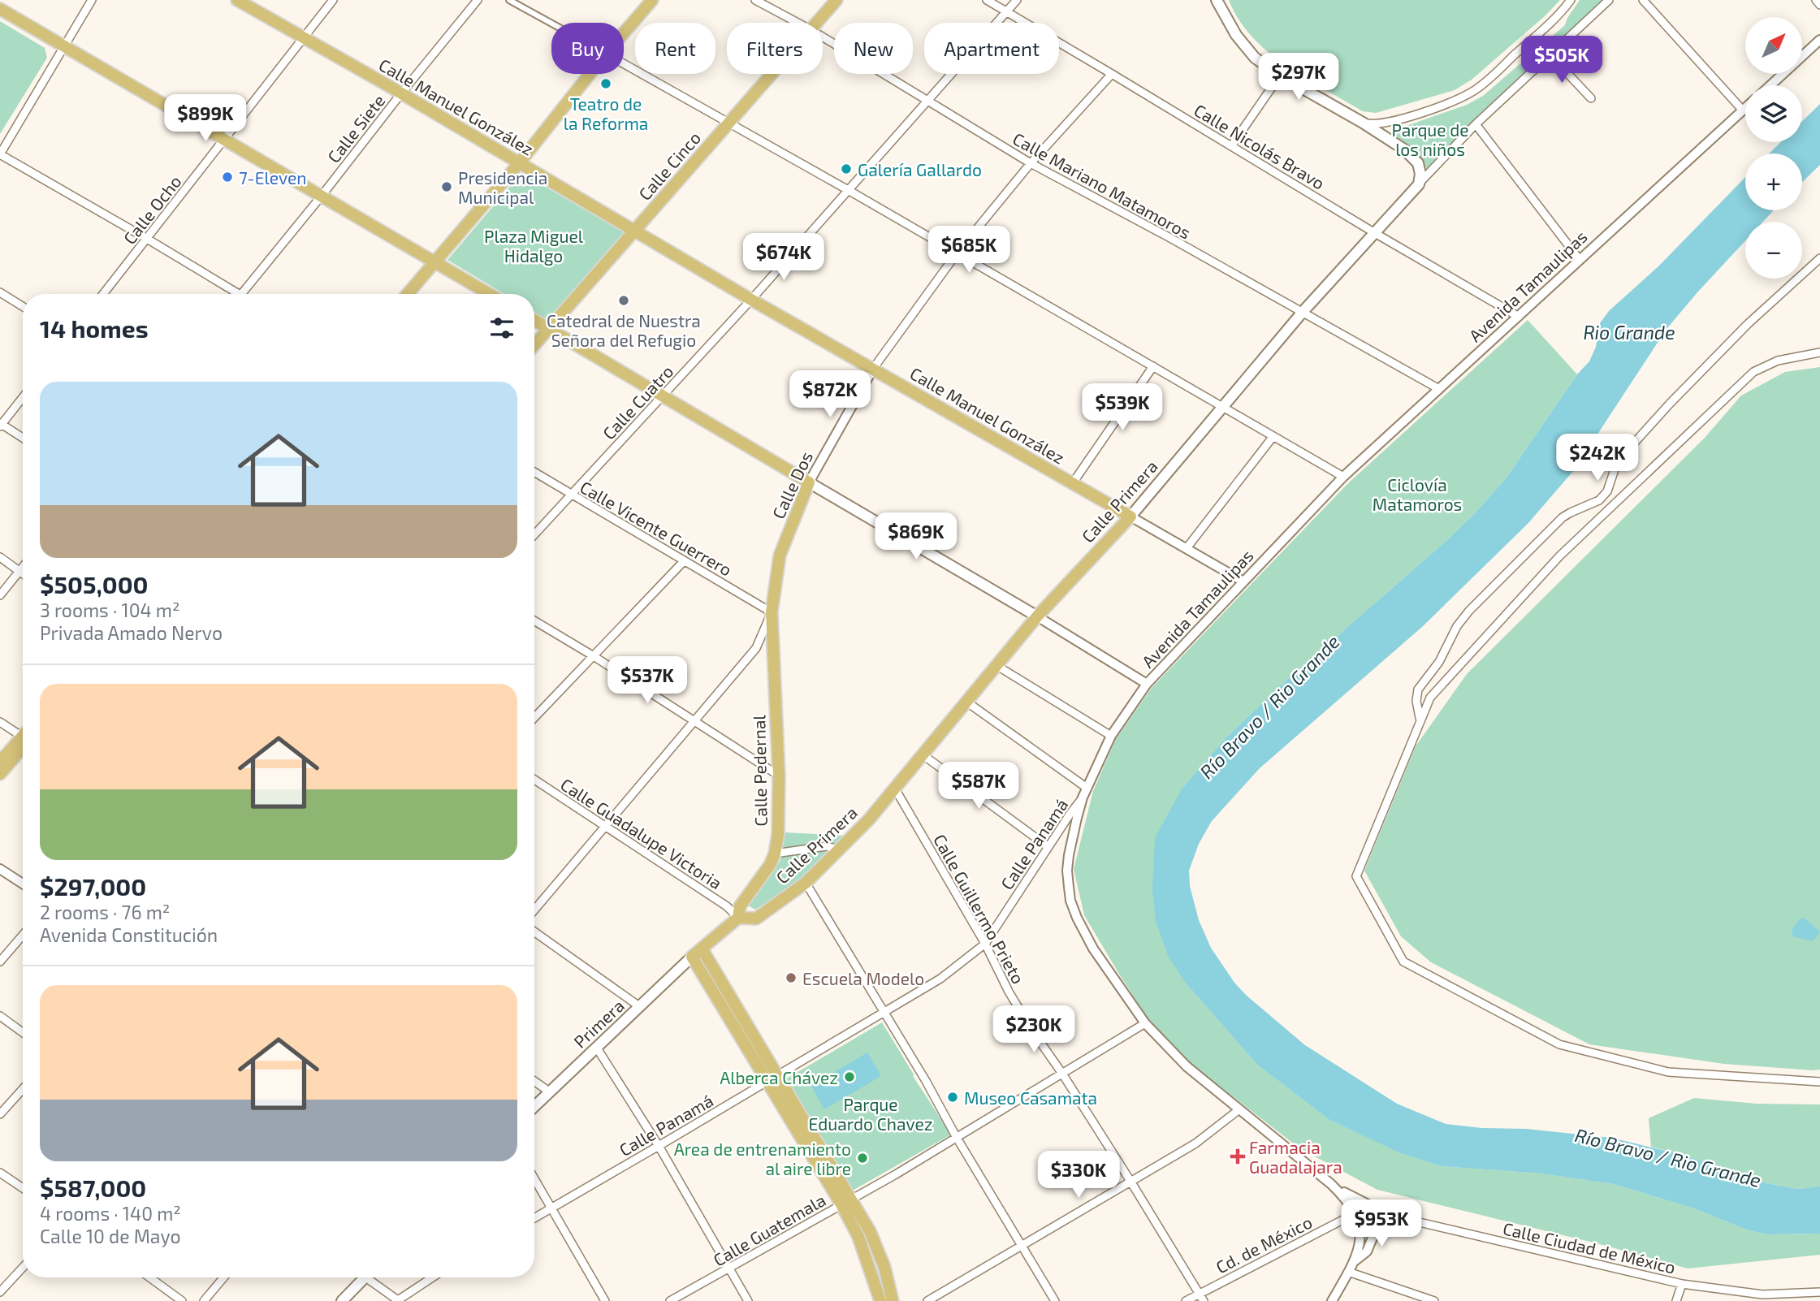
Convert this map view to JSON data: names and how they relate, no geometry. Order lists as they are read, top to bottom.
{
  "streets": {
    "main road": [
      "Calle Manuel González",
      "Calle Cinco",
      "Calle Dos",
      "Calle Primera",
      "Calle Pedernal",
      "Primera"
    ],
    "street": [
      "Calle Siete",
      "Calle Nicolás Bravo",
      "Calle Mariano Matamoros",
      "Calle Ocho",
      "Avenida Tamaulipas",
      "Calle Cuatro",
      "Calle Vicente Guerrero",
      "Calle Guadalupe Victoria",
      "Calle Panamá",
      "Calle Guillermo Prieto",
      "Calle Guatemala",
      "Cd. de México",
      "Calle Ciudad de México"
    ]
  },
  "crossings": [
    ["Calle Manuel González", "Calle Siete"],
    ["Calle Manuel González", "Calle Cinco"],
    ["Calle Manuel González", "Calle Ocho"],
    ["Calle Manuel González", "Calle Cuatro"],
    ["Calle Manuel González", "Calle Dos"],
    ["Calle Manuel González", "Calle Primera"],
    ["Calle Nicolás Bravo", "Avenida Tamaulipas"],
    ["Calle Nicolás Bravo", "Calle Cuatro"],
    ["Calle Nicolás Bravo", "Calle Dos"],
    ["Calle Nicolás Bravo", "Calle Primera"],
    ["Calle Mariano Matamoros", "Avenida Tamaulipas"],
    ["Calle Mariano Matamoros", "Calle Cuatro"],
    ["Calle Mariano Matamoros", "Calle Dos"],
    ["Calle Mariano Matamoros", "Calle Primera"],
    ["Avenida Tamaulipas", "Calle Panamá"],
    ["Avenida Tamaulipas", "Calle Guatemala"],
    ["Avenida Tamaulipas", "Cd. de México"],
    ["Avenida Tamaulipas", "Calle Ciudad de México"],
    ["Calle Cuatro", "Calle Vicente Guerrero"],
    ["Calle Dos", "Calle Vicente Guerrero"],
    ["Calle Dos", "Calle Pedernal"],
    ["Calle Dos", "Calle Guadalupe Victoria"],
    ["Calle Primera", "Calle Pedernal"],
    ["Calle Primera", "Calle Guadalupe Victoria"],
    ["Calle Primera", "Calle Guillermo Prieto"],
    ["Calle Primera", "Primera"],
    ["Calle Vicente Guerrero", "Calle Pedernal"],
    ["Calle Pedernal", "Calle Guadalupe Victoria"],
    ["Calle Panamá", "Calle Guillermo Prieto"],
    ["Calle Guillermo Prieto", "Calle Guatemala"],
    ["Calle Guillermo Prieto", "Cd. de México"],
    ["Cd. de México", "Calle Ciudad de México"]
  ],
  "water": ["Rio Grande", "Río Bravo / Rio Grande"],
  "parks": [
    "Parque de los niños",
    "Plaza Miguel Hidalgo",
    "Ciclovía Matamoros",
    "Parque Eduardo Chavez"
  ],
  "places": {
    "other": [
      "Teatro de la Reforma",
      "Galería Gallardo",
      "7-Eleven",
      "Presidencia Municipal",
      "Catedral de Nuestra Señora del Refugio",
      "Escuela Modelo",
      "Alberca Chávez",
      "Museo Casamata",
      "Area de entrenamiento al aire libre"
    ],
    "health": ["Farmacia Guadalajara"]
  },
  "north": "top right",
  "page": {
    "map_buttons": ["+", "−"],
    "chip": [
      "Buy",
      "Rent",
      "Filters",
      "New",
      "Apartment"
    ],
    "price": [
      "$505K",
      "$297K",
      "$899K",
      "$685K",
      "$674K",
      "$872K",
      "$539K",
      "$242K",
      "$869K",
      "$537K",
      "$587K",
      "$230K",
      "$330K",
      "$953K"
    ],
    "heading": "14 homes",
    "list": [
      {
        "name": "$505,000",
        "note": "3 rooms · 104 m² · Privada Amado Nervo"
      },
      {
        "name": "$297,000",
        "note": "2 rooms · 76 m² · Avenida Constitución"
      },
      {
        "name": "$587,000",
        "note": "4 rooms · 140 m² · Calle 10 de Mayo"
      }
    ]
  }
}
